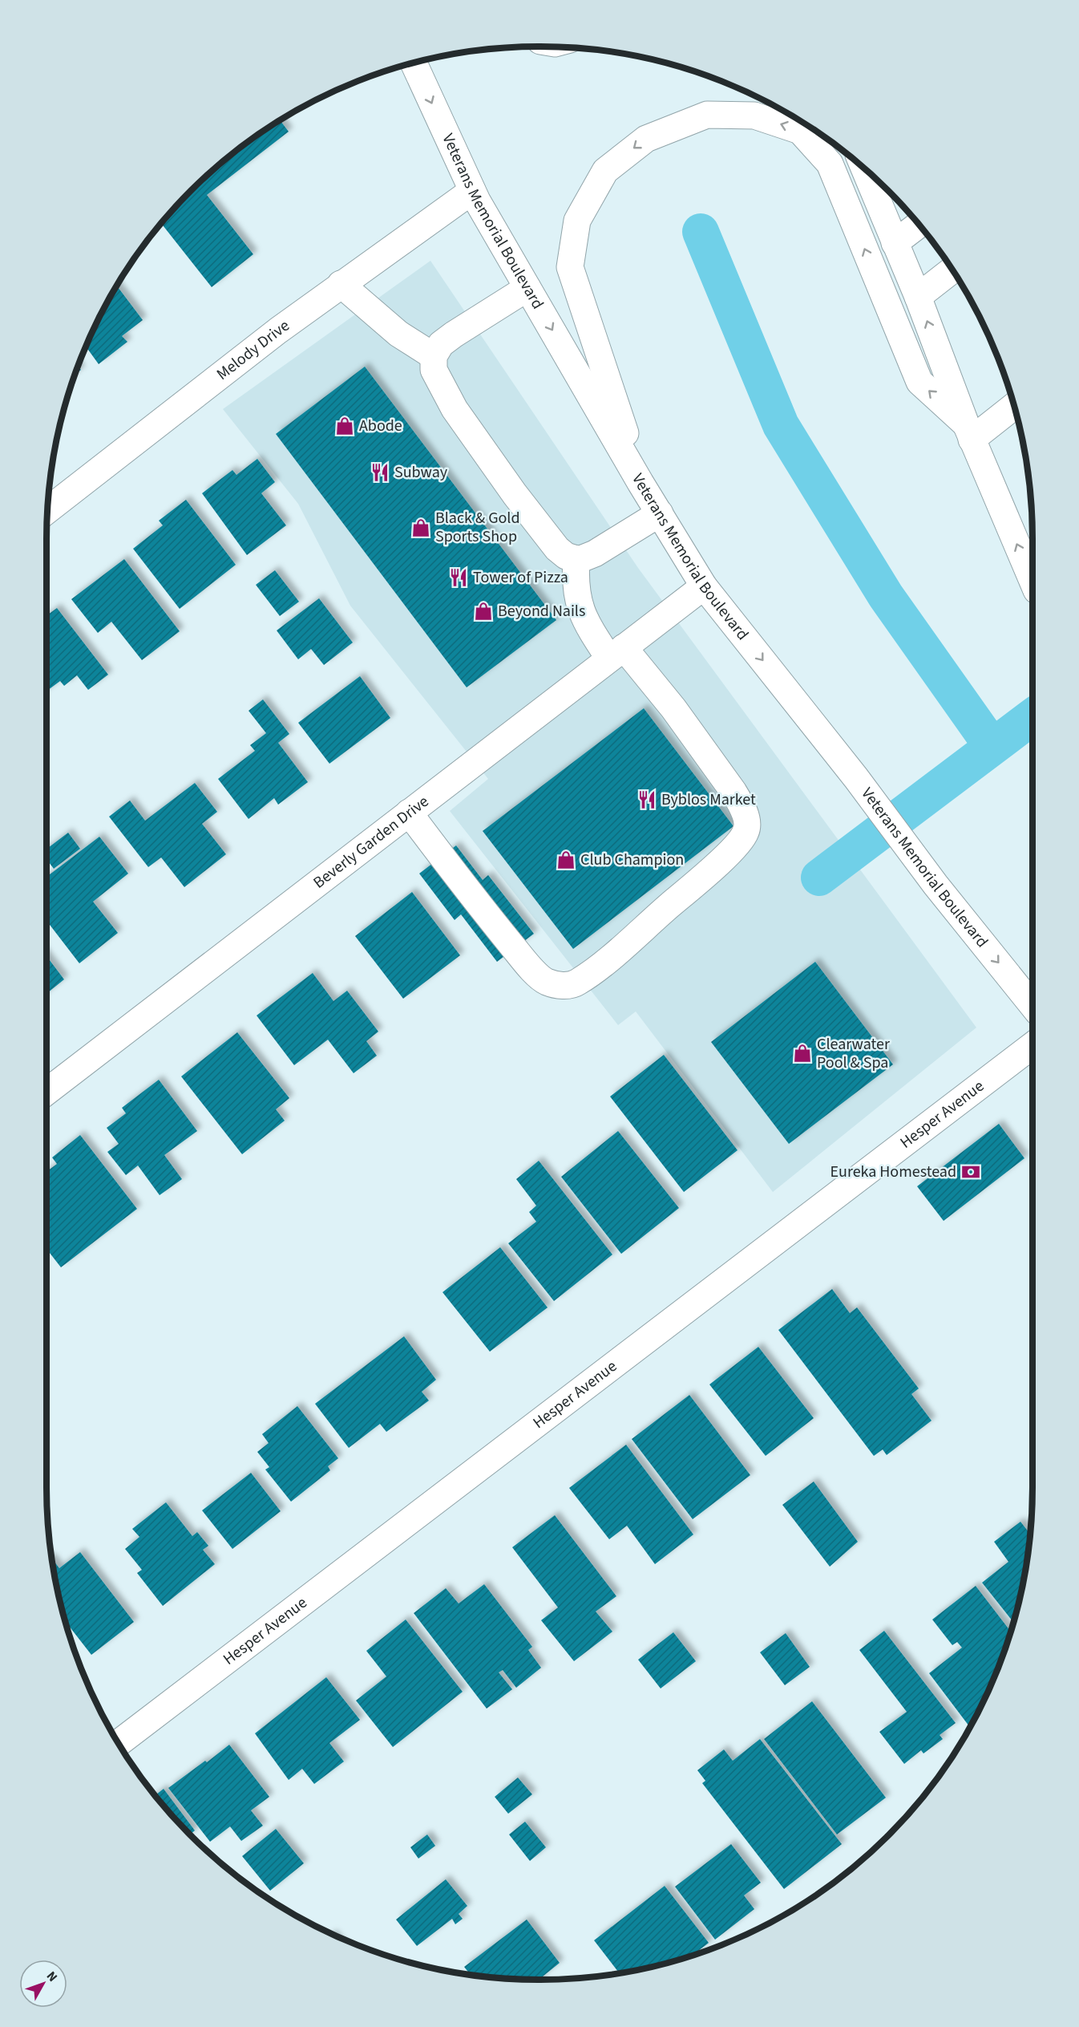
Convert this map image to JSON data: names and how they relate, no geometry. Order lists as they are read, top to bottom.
{
  "streets": {
    "main road": [
      "Veterans Memorial Boulevard",
      "Melody Drive",
      "Beverly Garden Drive",
      "Hesper Avenue"
    ]
  },
  "crossings": [
    ["Veterans Memorial Boulevard", "Melody Drive"],
    ["Veterans Memorial Boulevard", "Beverly Garden Drive"]
  ],
  "one_way": ["Veterans Memorial Boulevard"],
  "places": {
    "shop": [
      "Abode",
      "Black & Gold Sports Shop",
      "Beyond Nails",
      "Club Champion",
      "Clearwater Pool & Spa"
    ],
    "restaurant": ["Subway", "Tower of Pizza", "Byblos Market"],
    "bank": ["Eureka Homestead"]
  },
  "north": "top right"
}
